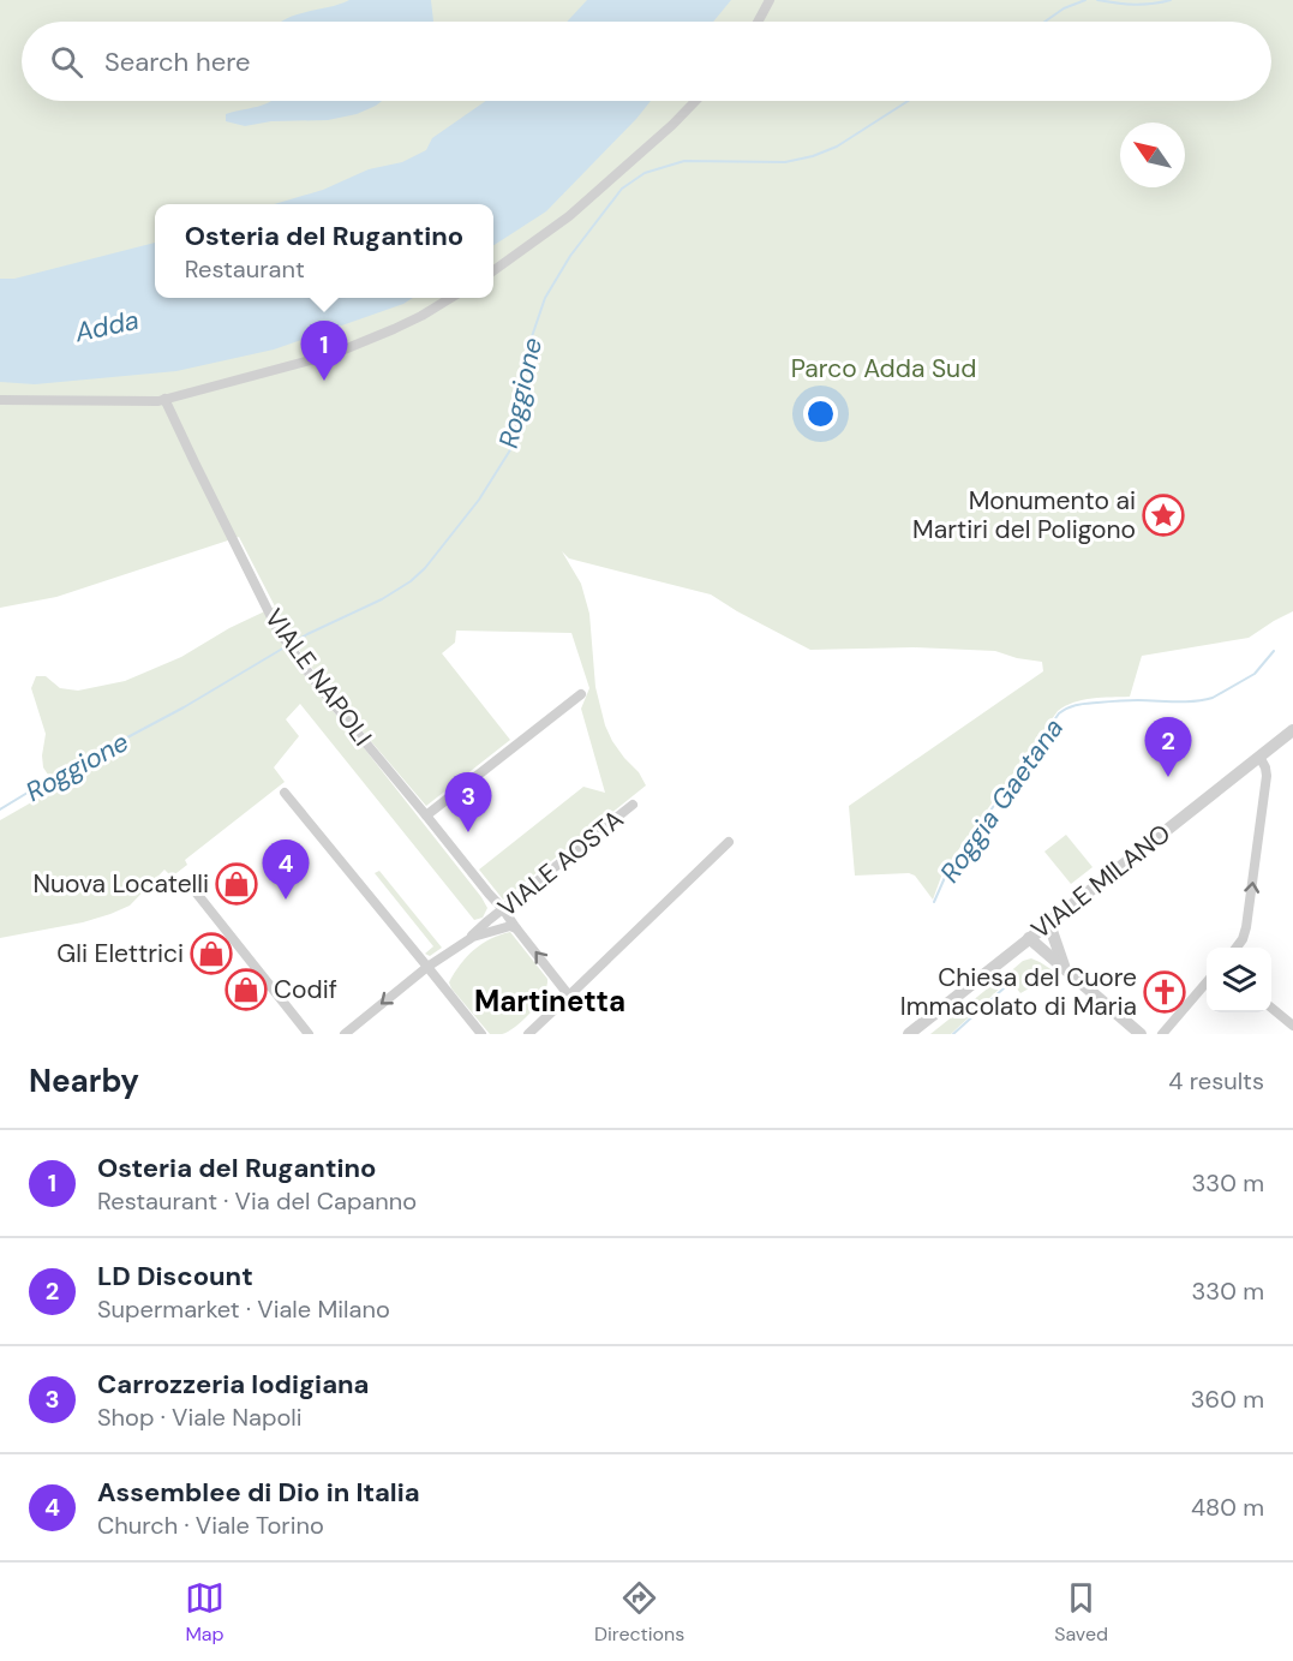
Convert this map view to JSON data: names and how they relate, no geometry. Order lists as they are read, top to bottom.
{
  "streets": {
    "street": ["VIALE NAPOLI", "VIALE AOSTA", "VIALE MILANO"]
  },
  "crossings": [
    ["VIALE NAPOLI", "VIALE AOSTA"]
  ],
  "districts": ["Martinetta"],
  "water": ["Adda", "Roggione", "Roggia Gaetana"],
  "parks": ["Parco Adda Sud"],
  "places": {
    "place": ["Monumento ai Martiri del Poligono"],
    "shop": ["Nuova Locatelli", "Gli Elettrici", "Codif"],
    "church": ["Chiesa del Cuore Immacolato di Maria"]
  },
  "north": "top left",
  "page": {
    "search": "Search here",
    "popup": ["Osteria del Rugantino", "Restaurant"],
    "pins": [
      "1",
      "2",
      "3",
      "4"
    ],
    "heading": ["Nearby", "4 results"],
    "list": [
      {
        "mark": "1",
        "name": "Osteria del Rugantino",
        "note": "Restaurant · Via del Capanno",
        "value": "330 m"
      },
      {
        "mark": "2",
        "name": "LD Discount",
        "note": "Supermarket · Viale Milano",
        "value": "330 m"
      },
      {
        "mark": "3",
        "name": "Carrozzeria lodigiana",
        "note": "Shop · Viale Napoli",
        "value": "360 m"
      },
      {
        "mark": "4",
        "name": "Assemblee di Dio in Italia",
        "note": "Church · Viale Torino",
        "value": "480 m"
      }
    ],
    "nav": ["Map", "Directions", "Saved"]
  }
}
